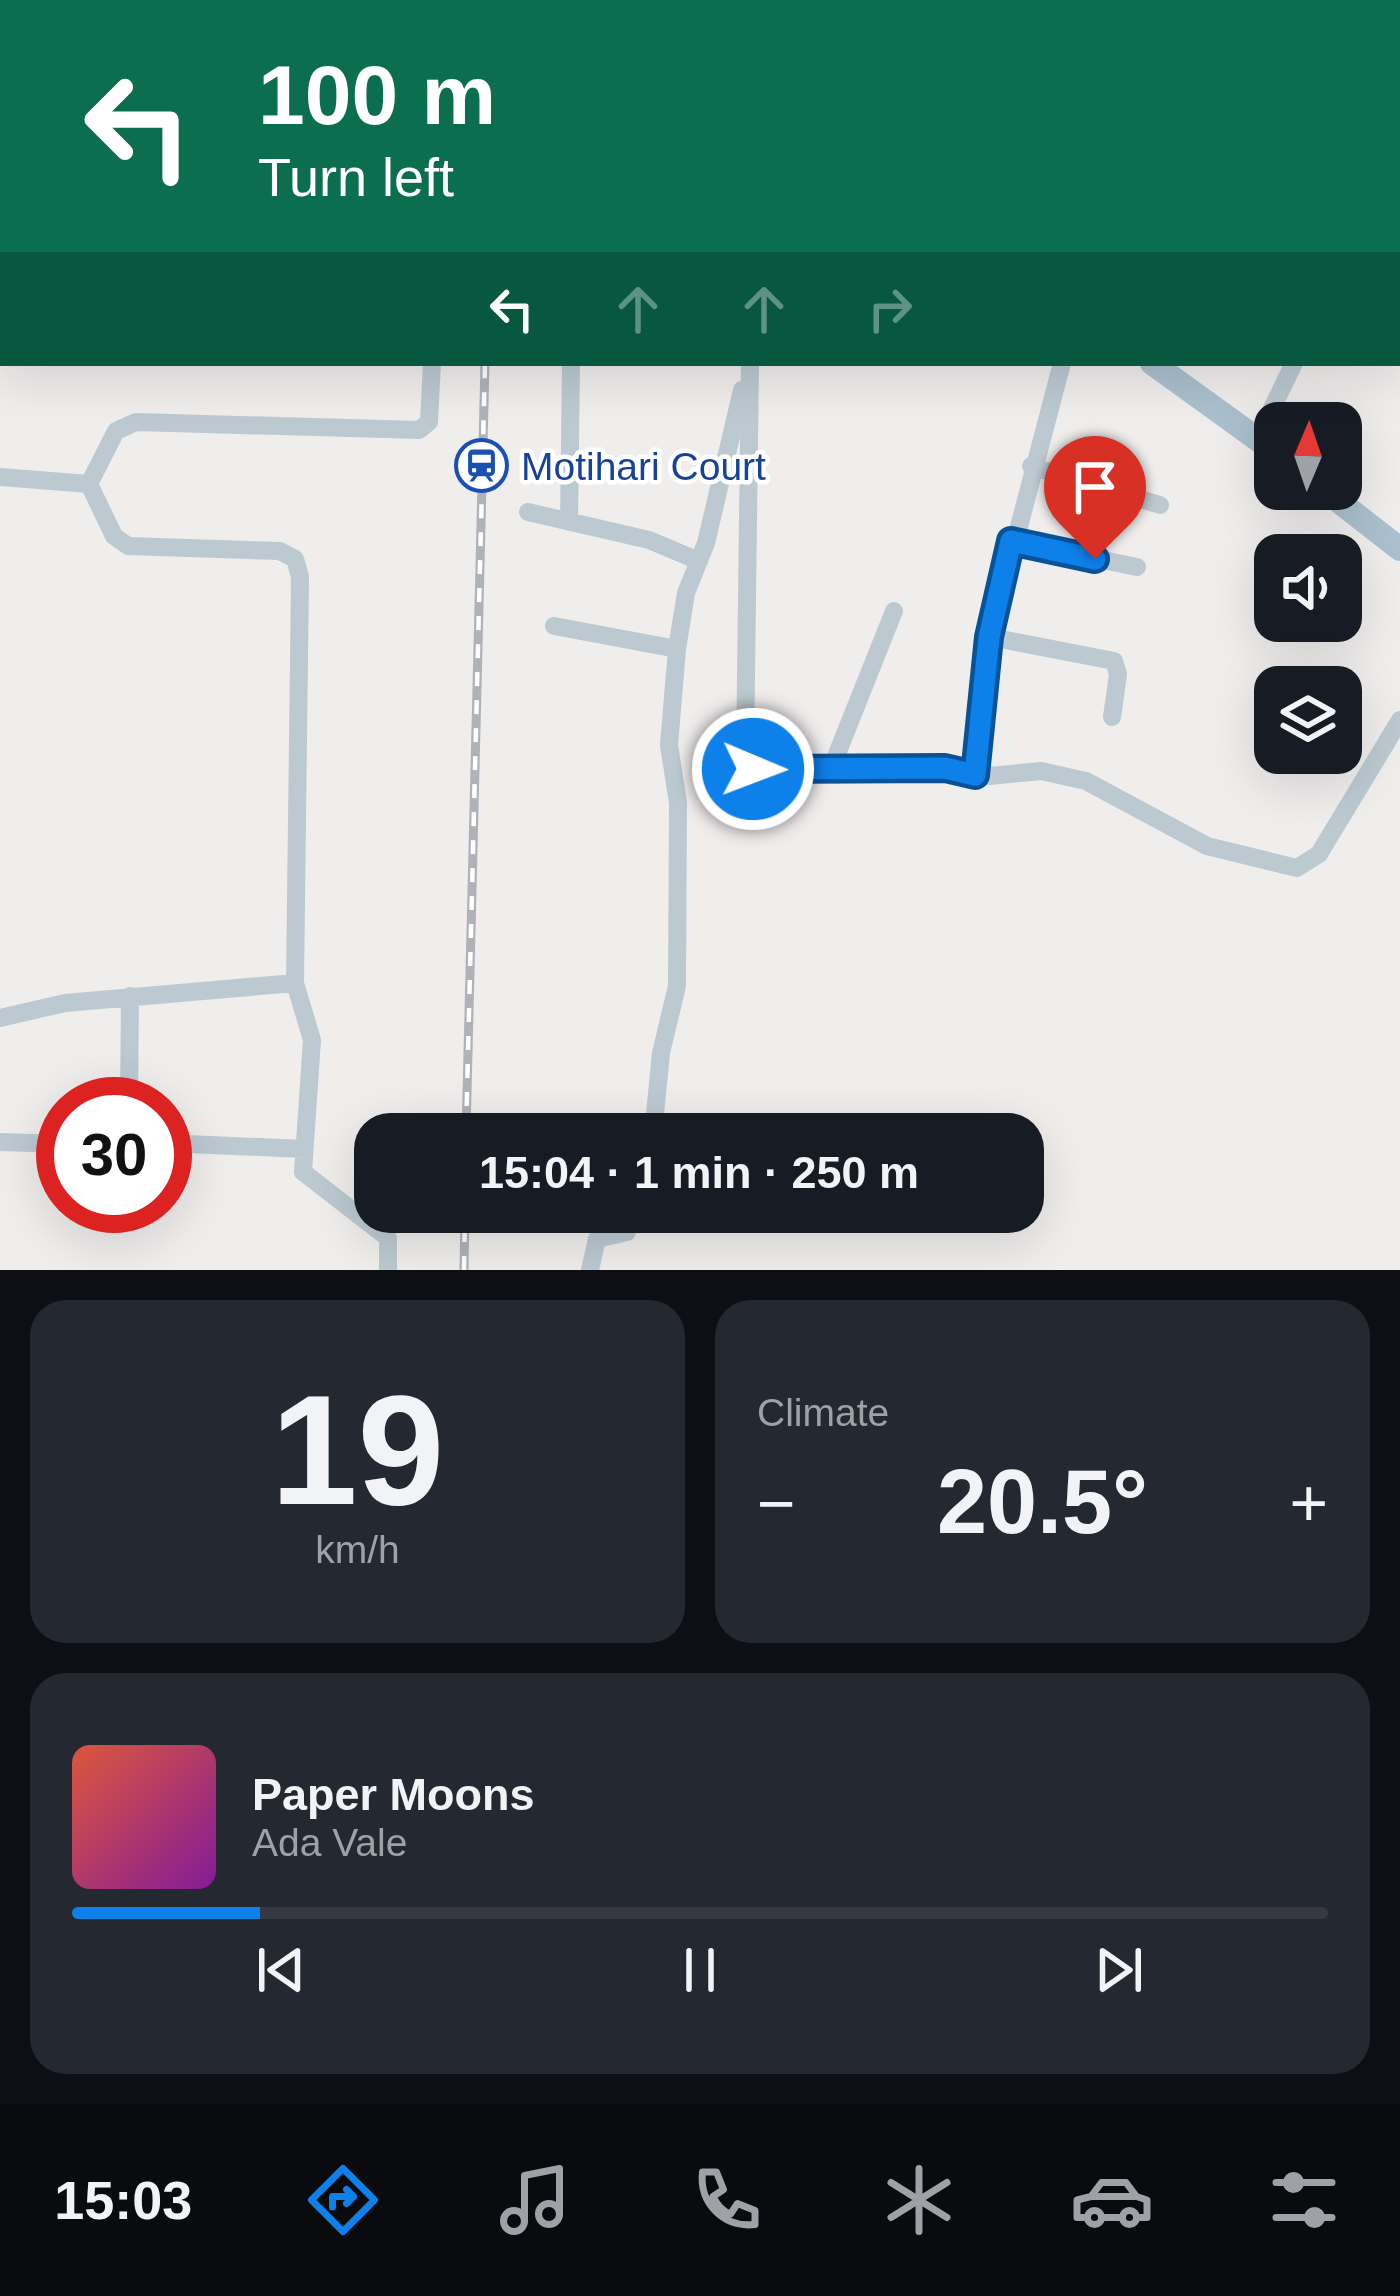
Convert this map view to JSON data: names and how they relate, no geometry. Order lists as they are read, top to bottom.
{
  "places": {
    "station": ["Motihari Court"]
  },
  "north": "top",
  "page": {
    "turn": ["100 m", "Turn left"],
    "limit": "30",
    "trip": "15:04 · 1 min · 250 m",
    "tile": [
      ["19", "km/h"],
      "Climate"
    ],
    "heat": ["−", "20.5°", "+"],
    "song": ["Paper Moons", "Ada Vale"],
    "tabs": "15:03"
  }
}
